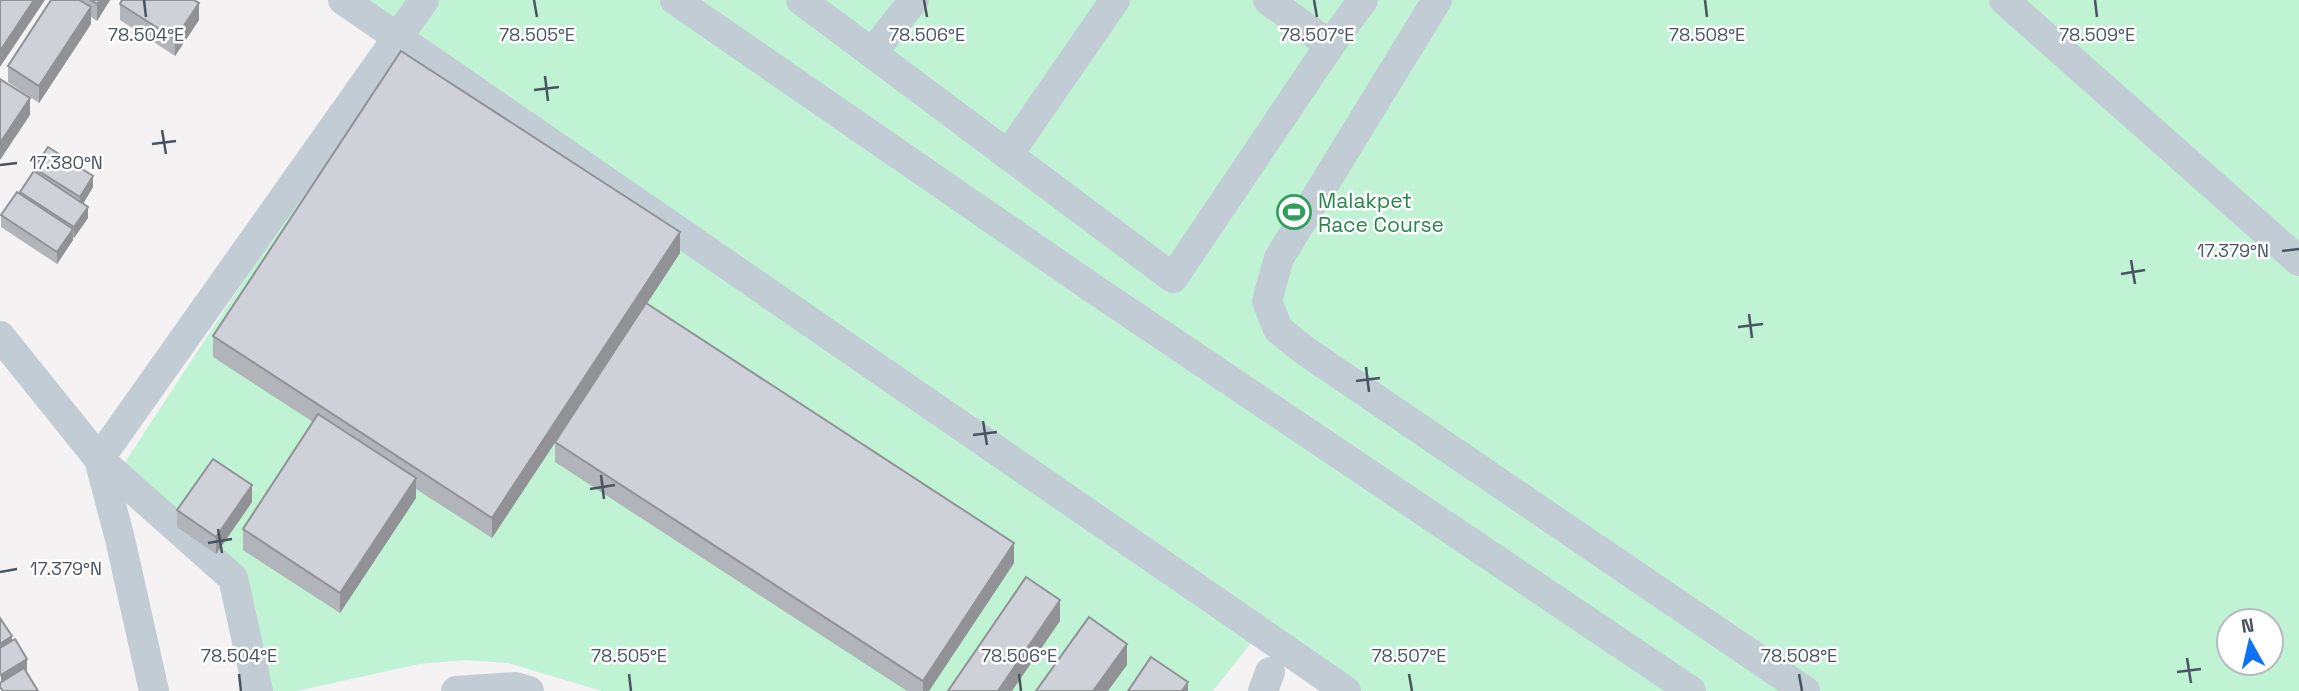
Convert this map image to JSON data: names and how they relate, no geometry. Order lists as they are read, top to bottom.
{
  "places": {
    "sports": ["Malakpet Race Course"]
  },
  "north": "top",
  "coordinates": [
    "78.504°E",
    "78.505°E",
    "78.506°E",
    "78.507°E",
    "78.508°E",
    "78.509°E",
    "17.380°N",
    "17.379°N"
  ]
}
